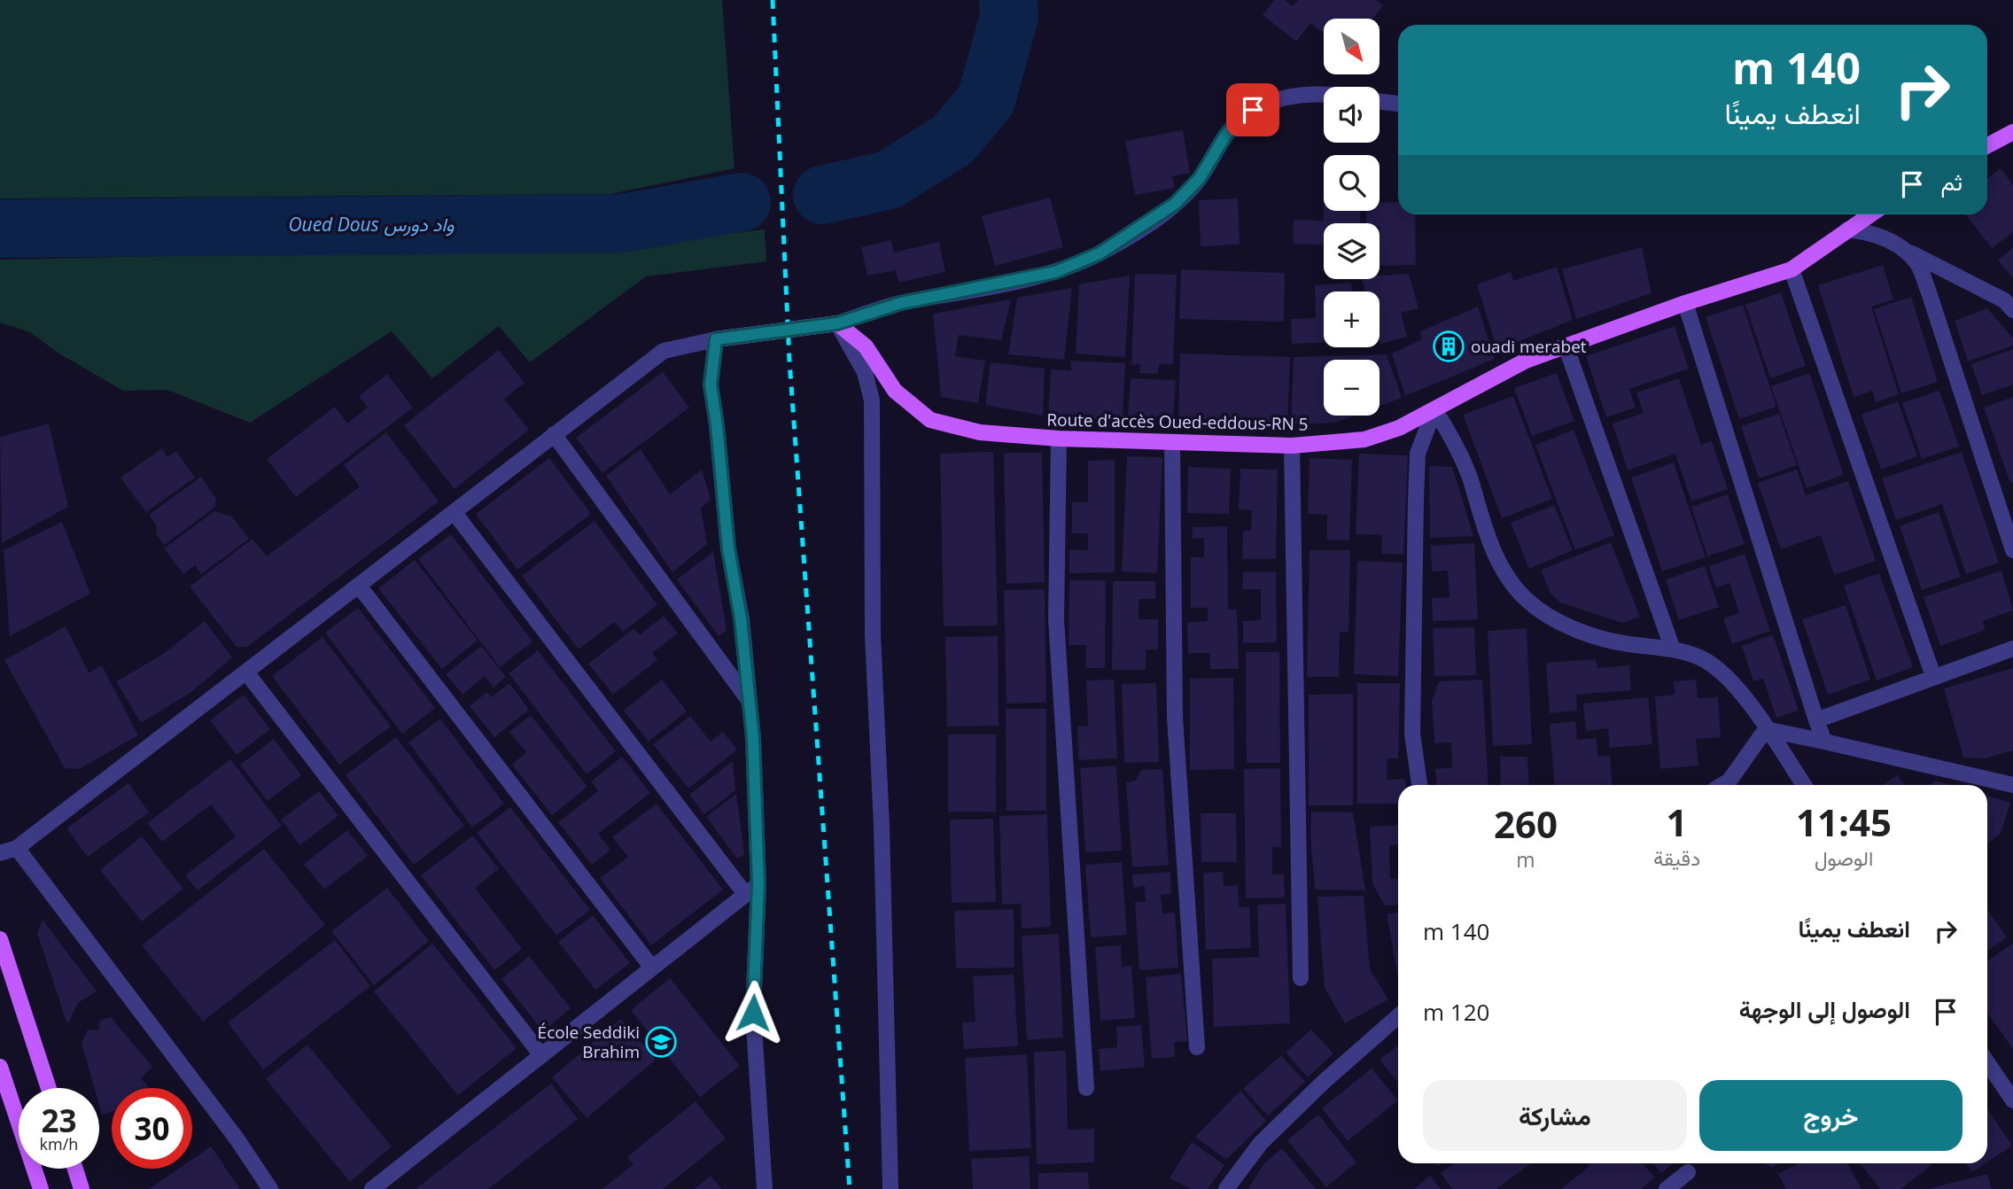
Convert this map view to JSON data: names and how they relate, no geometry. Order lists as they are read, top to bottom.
{
  "streets": {
    "main road": ["Route d'accès Oued-eddous-RN 5"]
  },
  "water": ["Oued Dous واد دورس"],
  "places": {
    "building": ["ouadi merabet"],
    "school or university": ["École Seddiki Brahim"]
  },
  "north": "bottom right",
  "page": {
    "map_buttons": ["+", "−"],
    "turn": ["140 m", "انعطف يمينًا"],
    "then": "ثم",
    "eta": [
      "11:45",
      "الوصول",
      "1",
      "دقيقة",
      "260",
      "m"
    ],
    "list": [
      {
        "name": "انعطف يمينًا",
        "value": "140 m"
      },
      {
        "name": "الوصول إلى الوجهة",
        "value": "120 m"
      }
    ],
    "buttons": ["خروج", "مشاركة"],
    "speed": "23 km/h",
    "limit": "30"
  }
}
